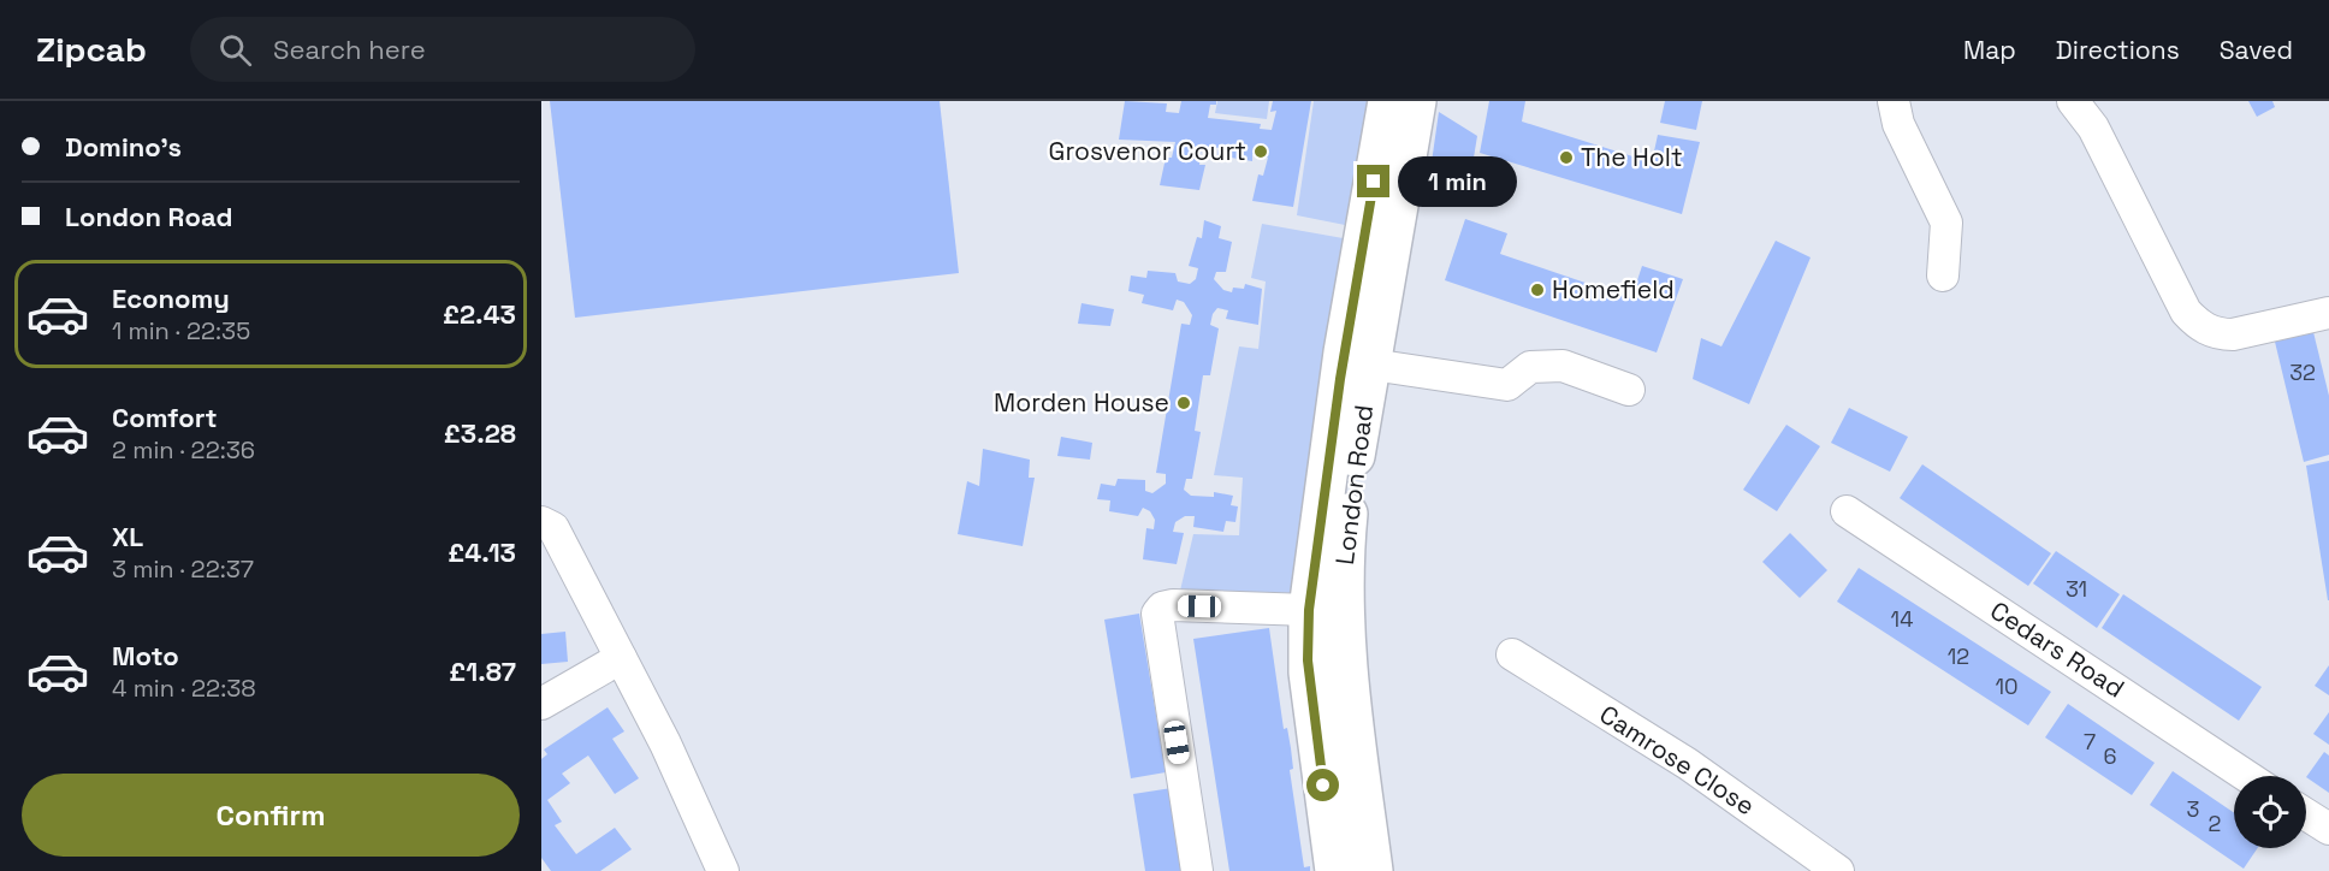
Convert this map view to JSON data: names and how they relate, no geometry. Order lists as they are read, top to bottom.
{
  "streets": {
    "highway": ["London Road"],
    "street": ["Cedars Road", "Camrose Close"]
  },
  "places": [
    "Grosvenor Court",
    "The Holt",
    "Homefield",
    "Morden House"
  ],
  "house_numbers": [
    "32",
    "31",
    "14",
    "12",
    "10",
    "7",
    "6",
    "3",
    "2"
  ],
  "page": {
    "header": "Zipcab",
    "search": "Search here",
    "nav": ["Map", "Directions", "Saved"],
    "banner": ["Domino's", "London Road"],
    "bubble": "1 min",
    "list": [
      {
        "name": "Economy",
        "note": "1 min · 22:35",
        "value": "£2.43"
      },
      {
        "name": "Comfort",
        "note": "2 min · 22:36",
        "value": "£3.28"
      },
      {
        "name": "XL",
        "note": "3 min · 22:37",
        "value": "£4.13"
      },
      {
        "name": "Moto",
        "note": "4 min · 22:38",
        "value": "£1.87"
      }
    ],
    "buttons": "Confirm"
  }
}
